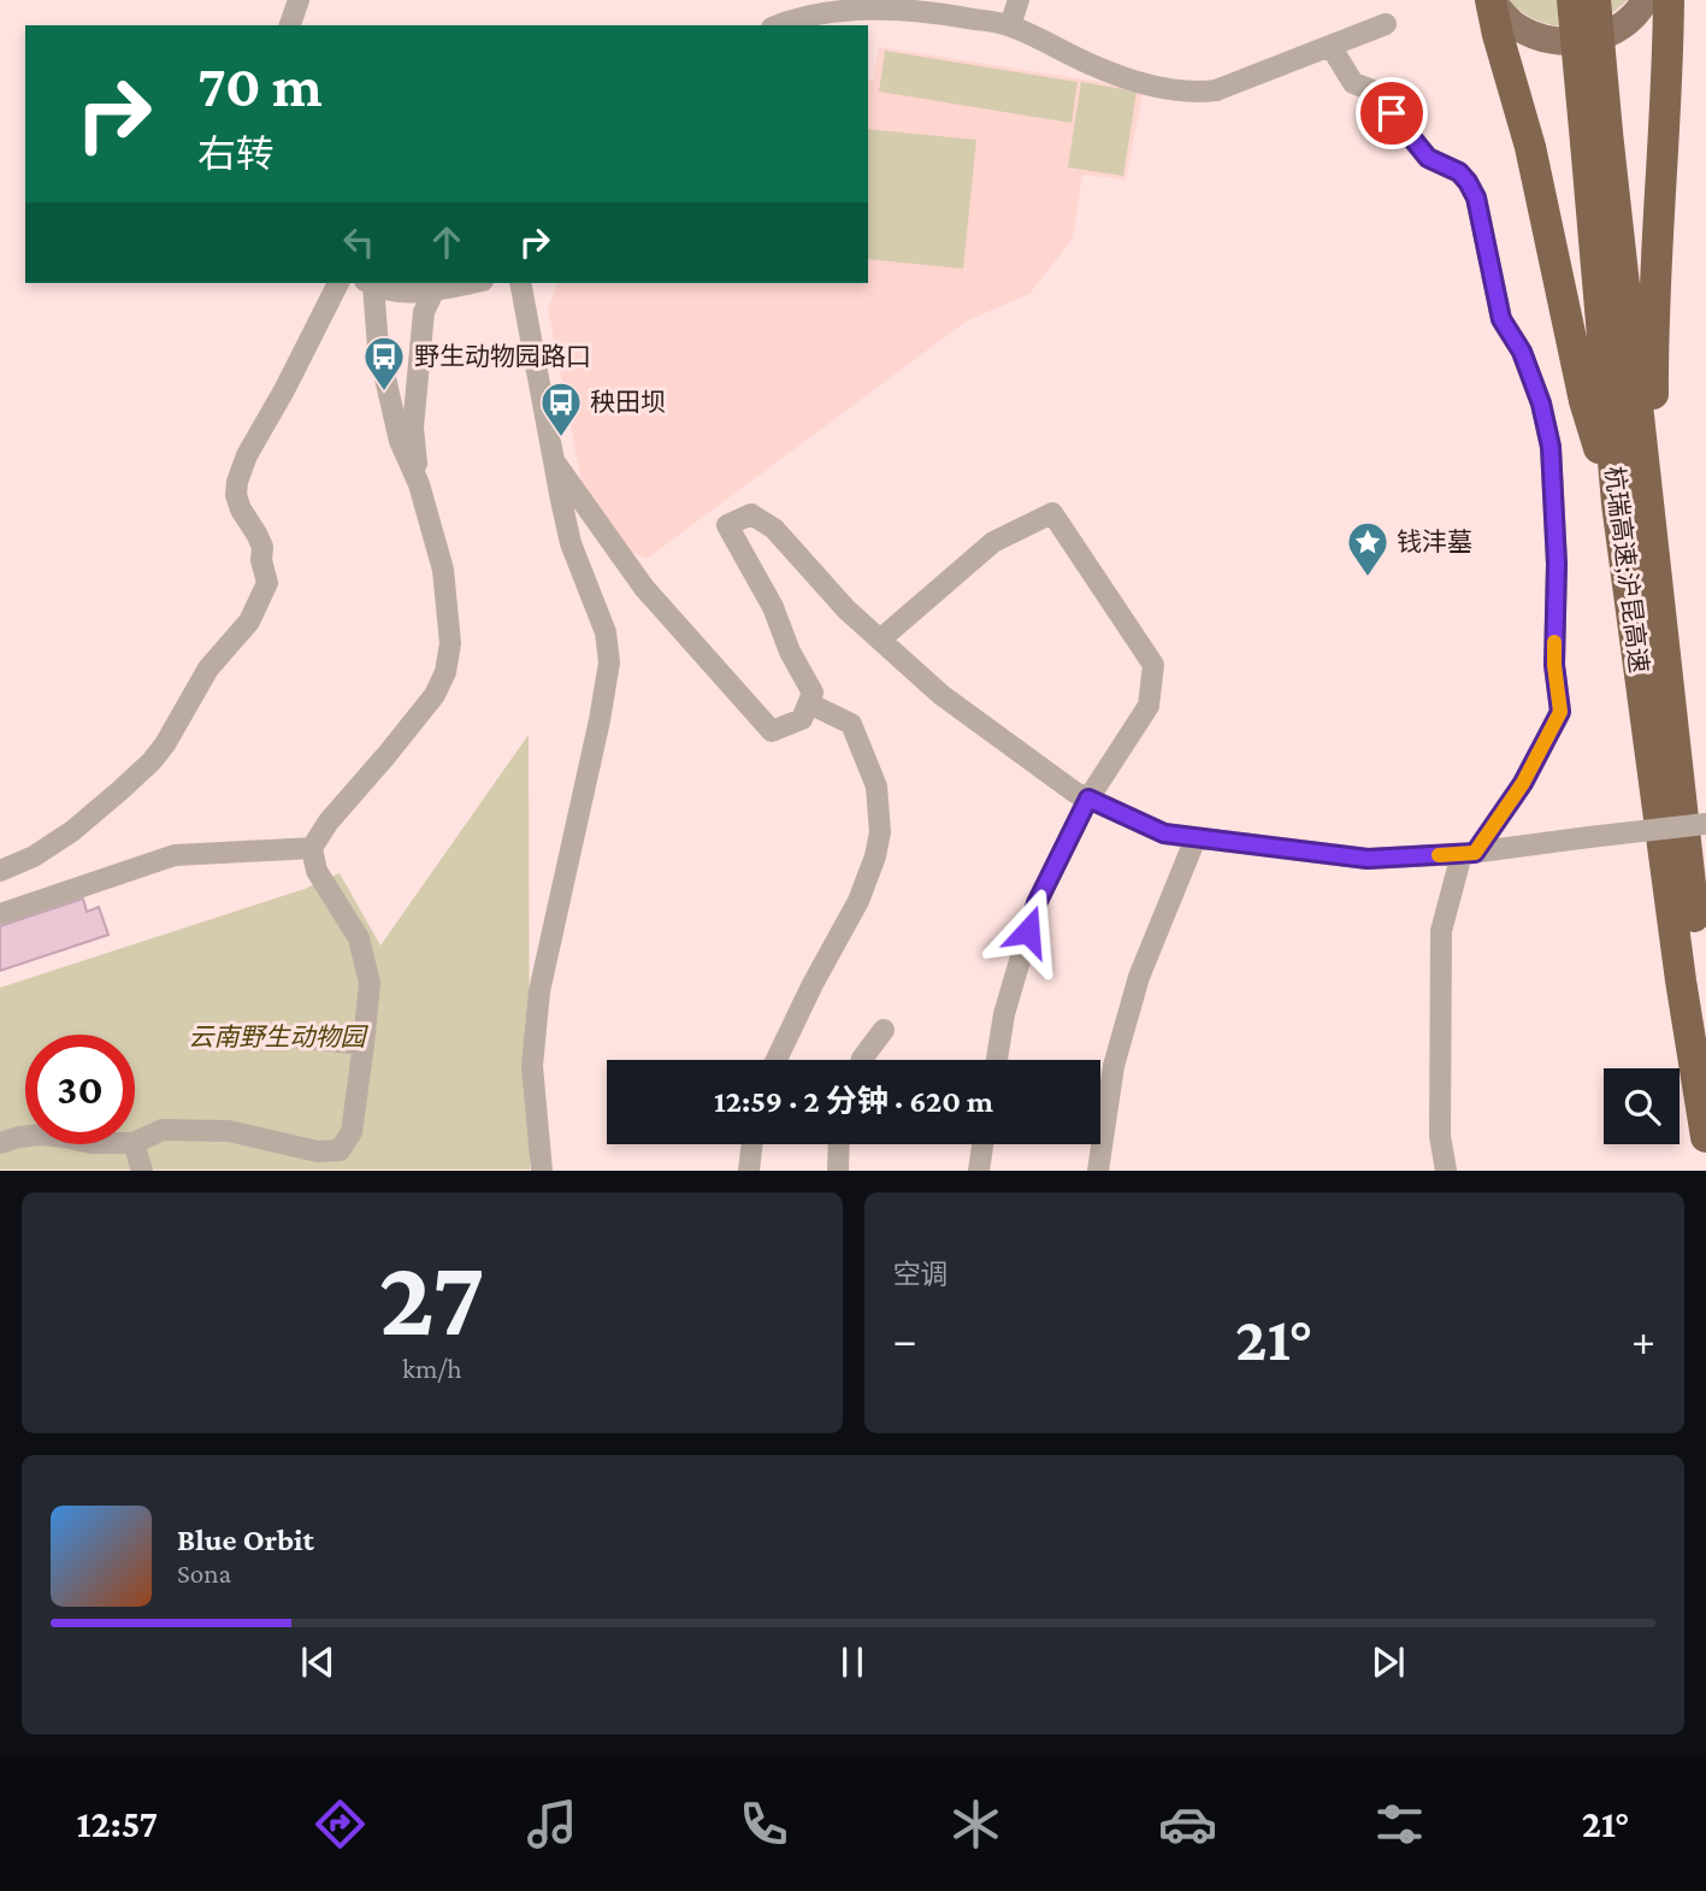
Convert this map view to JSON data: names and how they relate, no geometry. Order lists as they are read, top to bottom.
{
  "streets": {
    "highway": ["杭瑞高速;沪昆高速"]
  },
  "parks": ["云南野生动物园"],
  "places": {
    "bus stop": ["野生动物园路口", "秧田坝"],
    "place": ["钱沣墓"]
  },
  "page": {
    "turn": ["70 m", "右转"],
    "limit": "30",
    "trip": "12:59 · 2 分钟 · 620 m",
    "tile": [
      ["27", "km/h"],
      "空调"
    ],
    "heat": ["−", "21°", "+"],
    "song": ["Blue Orbit", "Sona"],
    "tabs": ["12:57", "21°"]
  }
}
